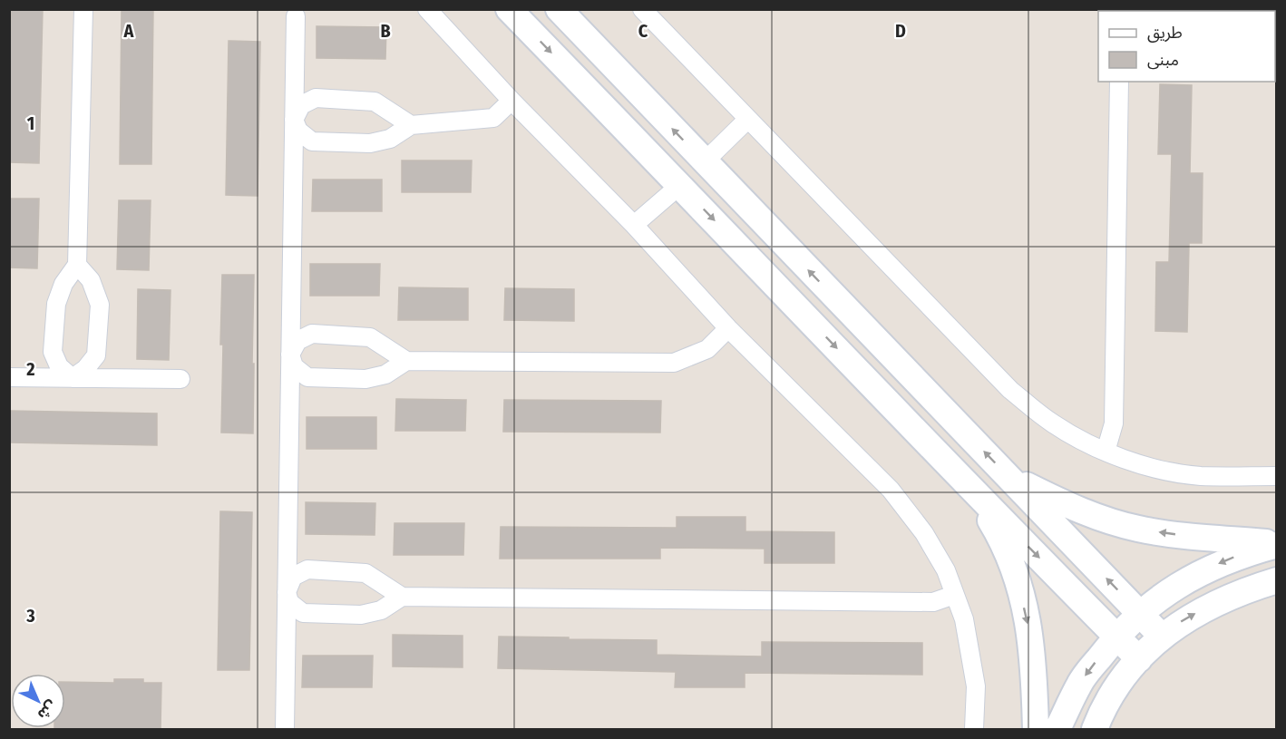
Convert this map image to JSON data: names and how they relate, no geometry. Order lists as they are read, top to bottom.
{
  "legend": ["طريق", "مبنى"],
  "north": "bottom right",
  "grid": {
    "columns": [
      "A",
      "B",
      "C",
      "D"
    ],
    "rows": ["1", "2", "3"]
  }
}
